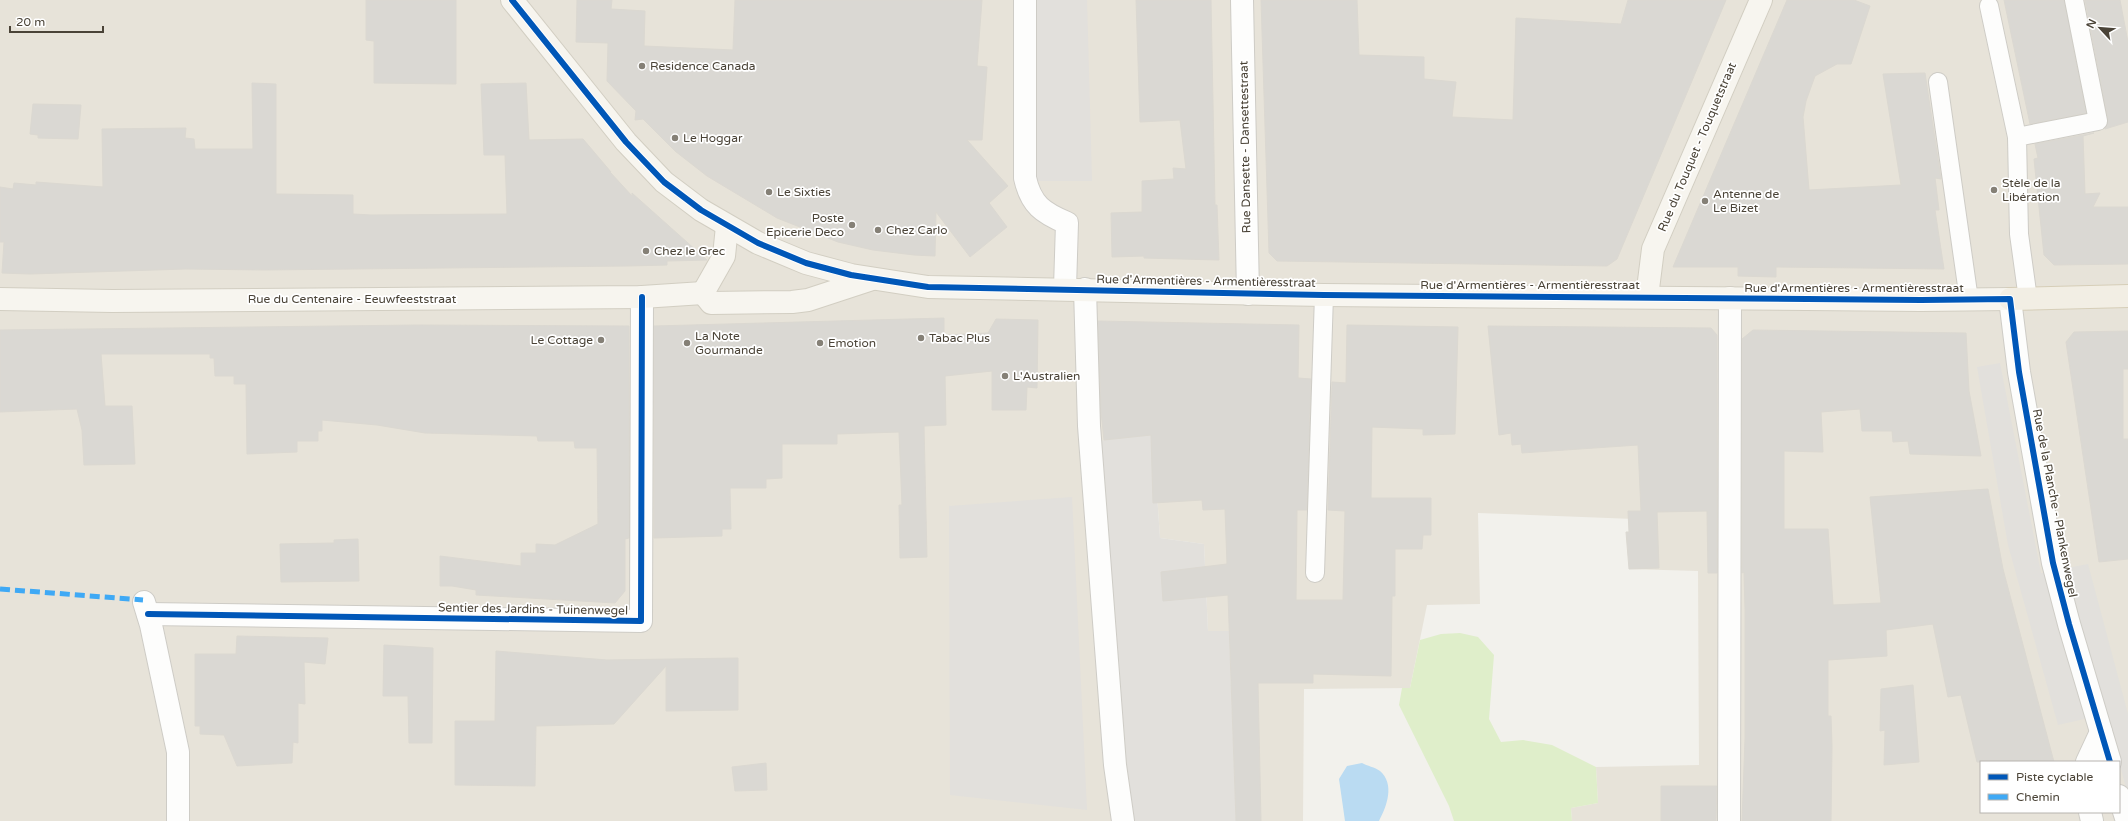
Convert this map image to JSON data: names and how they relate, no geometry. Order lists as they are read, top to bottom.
{
  "streets": {
    "street": [
      "Rue Dansette - Dansettestraat",
      "Rue du Touquet - Touquetstraat",
      "Rue d'Armentières - Armentièresstraat",
      "Rue du Centenaire - Eeuwfeeststraat",
      "Rue de la Planche - Plankenwegel",
      "Sentier des Jardins - Tuinenwegel"
    ]
  },
  "crossings": [
    ["Rue Dansette - Dansettestraat", "Rue d'Armentières - Armentièresstraat"],
    ["Rue du Touquet - Touquetstraat", "Rue d'Armentières - Armentièresstraat"],
    ["Rue d'Armentières - Armentièresstraat", "Rue de la Planche - Plankenwegel"],
    ["Rue du Centenaire - Eeuwfeeststraat", "Sentier des Jardins - Tuinenwegel"]
  ],
  "places": [
    "Residence Canada",
    "Le Hoggar",
    "Stèle de la Libération",
    "Le Sixties",
    "Antenne de Le Bizet",
    "Poste Epicerie Deco",
    "Chez Carlo",
    "Chez le Grec",
    "Tabac Plus",
    "Le Cottage",
    "La Note Gourmande",
    "Emotion",
    "L'Australien"
  ],
  "legend": ["Piste cyclable", "Chemin"],
  "scale_bar": "20 m",
  "north": "top left"
}
